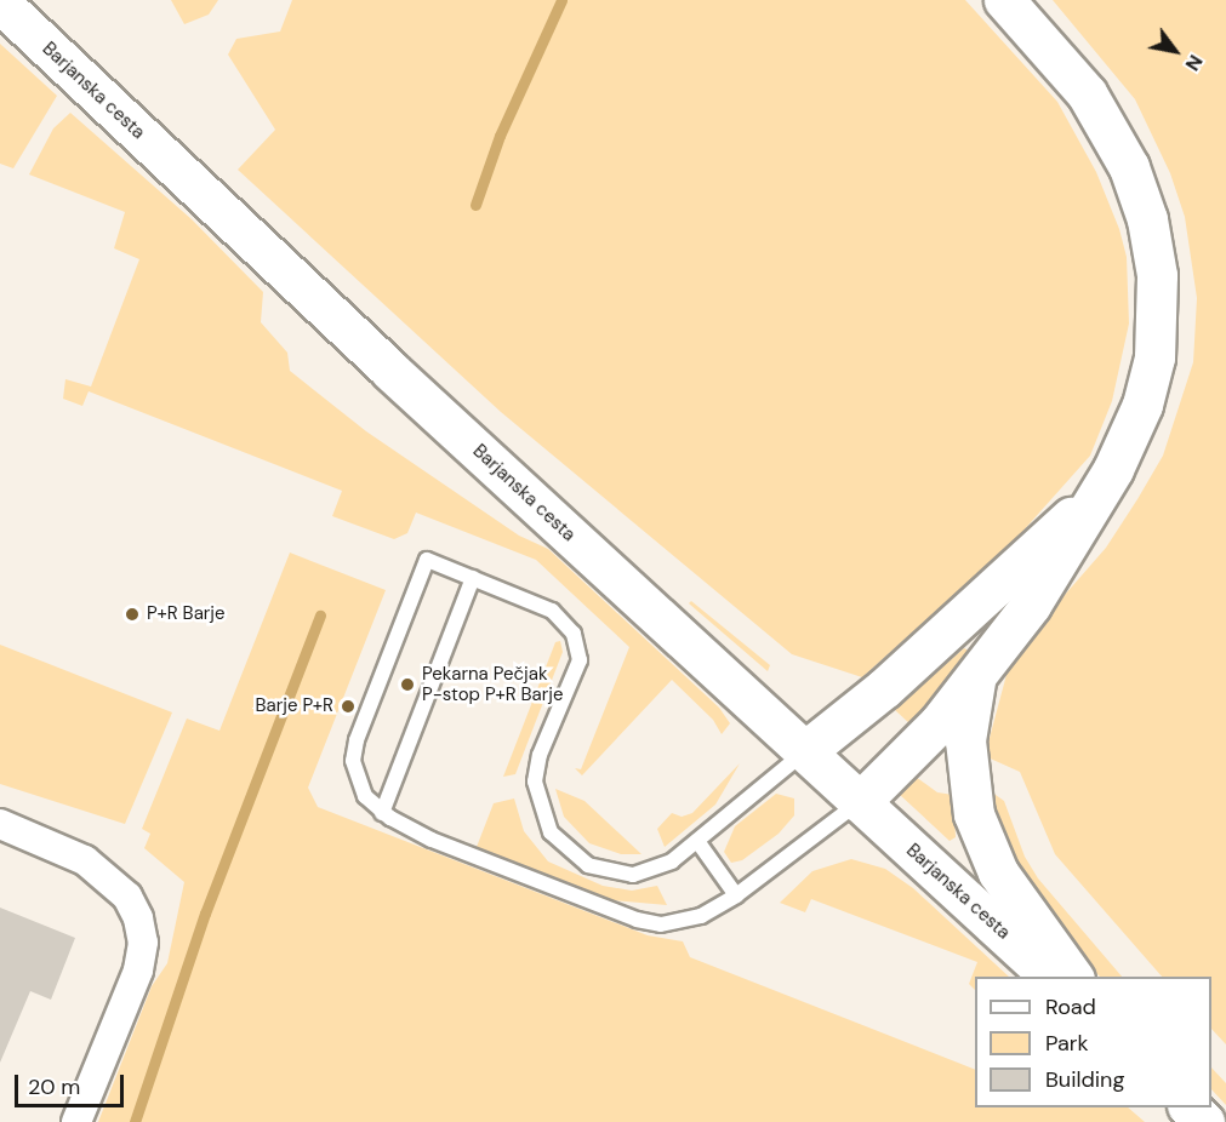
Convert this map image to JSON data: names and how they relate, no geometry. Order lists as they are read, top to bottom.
{
  "streets": {
    "main road": ["Barjanska cesta"]
  },
  "places": ["P+R Barje", "Pekarna Pečjak P-stop P+R Barje", "Barje P+R"],
  "legend": ["Road", "Park", "Building"],
  "scale_bar": "20 m",
  "north": "bottom right"
}
